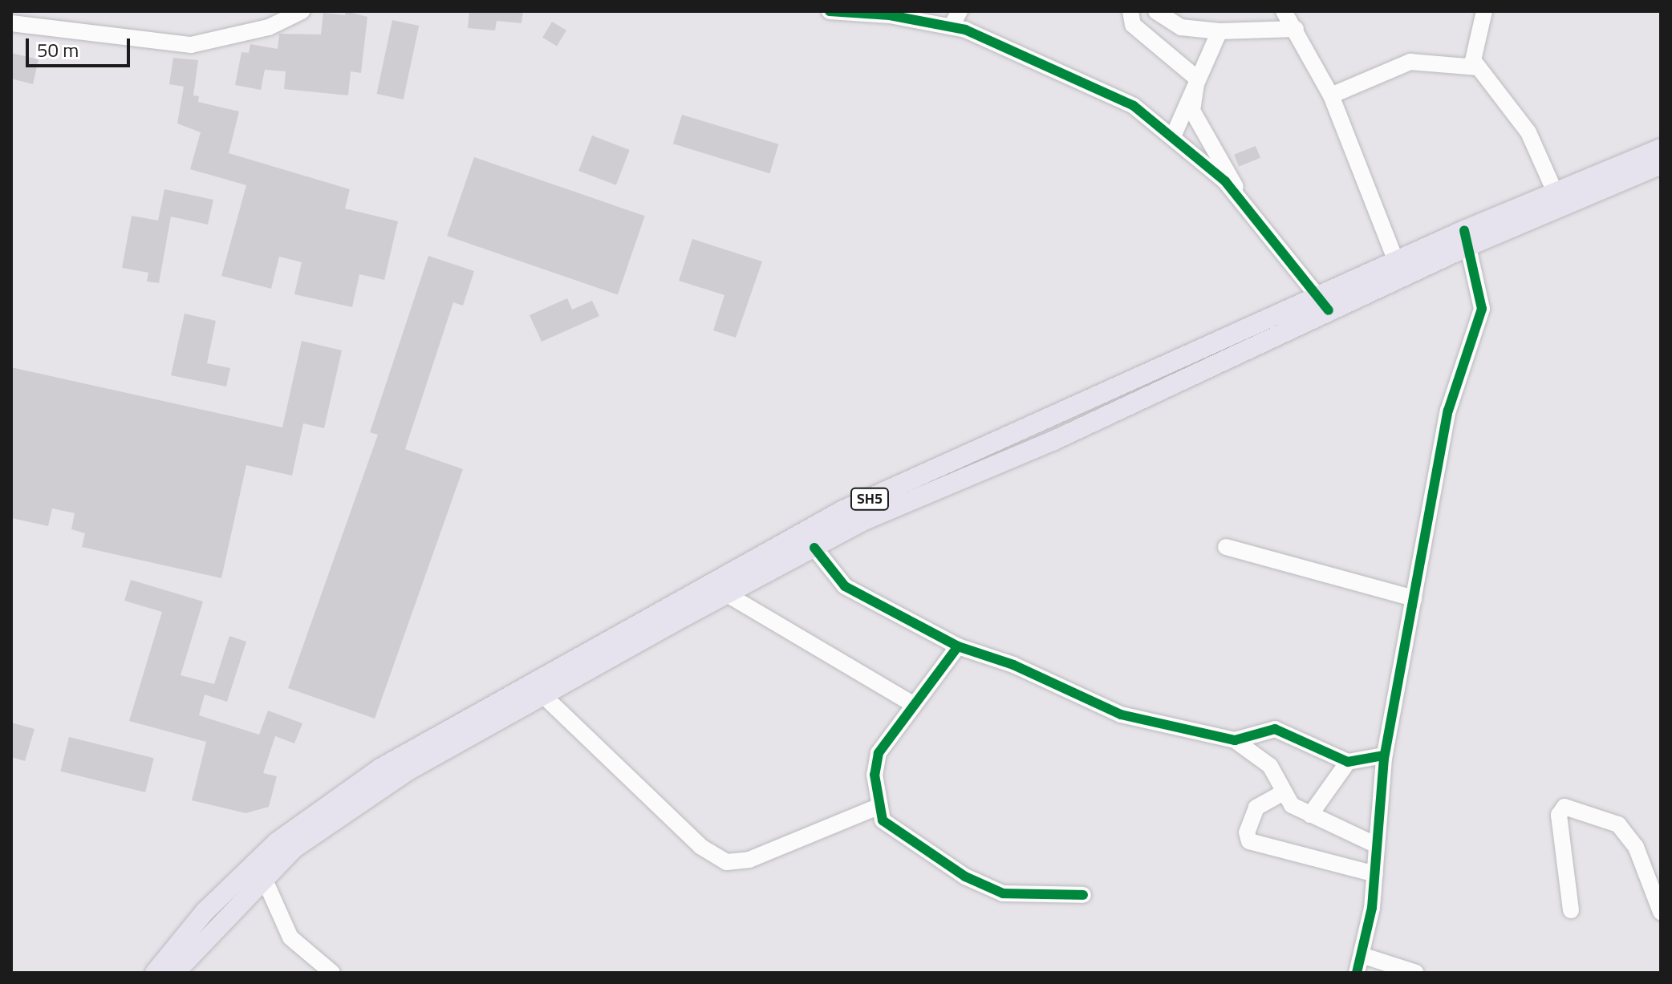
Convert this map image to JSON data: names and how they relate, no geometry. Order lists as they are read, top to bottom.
{
  "streets": {
    "main road": ["SH5"]
  },
  "scale_bar": "50 m"
}
